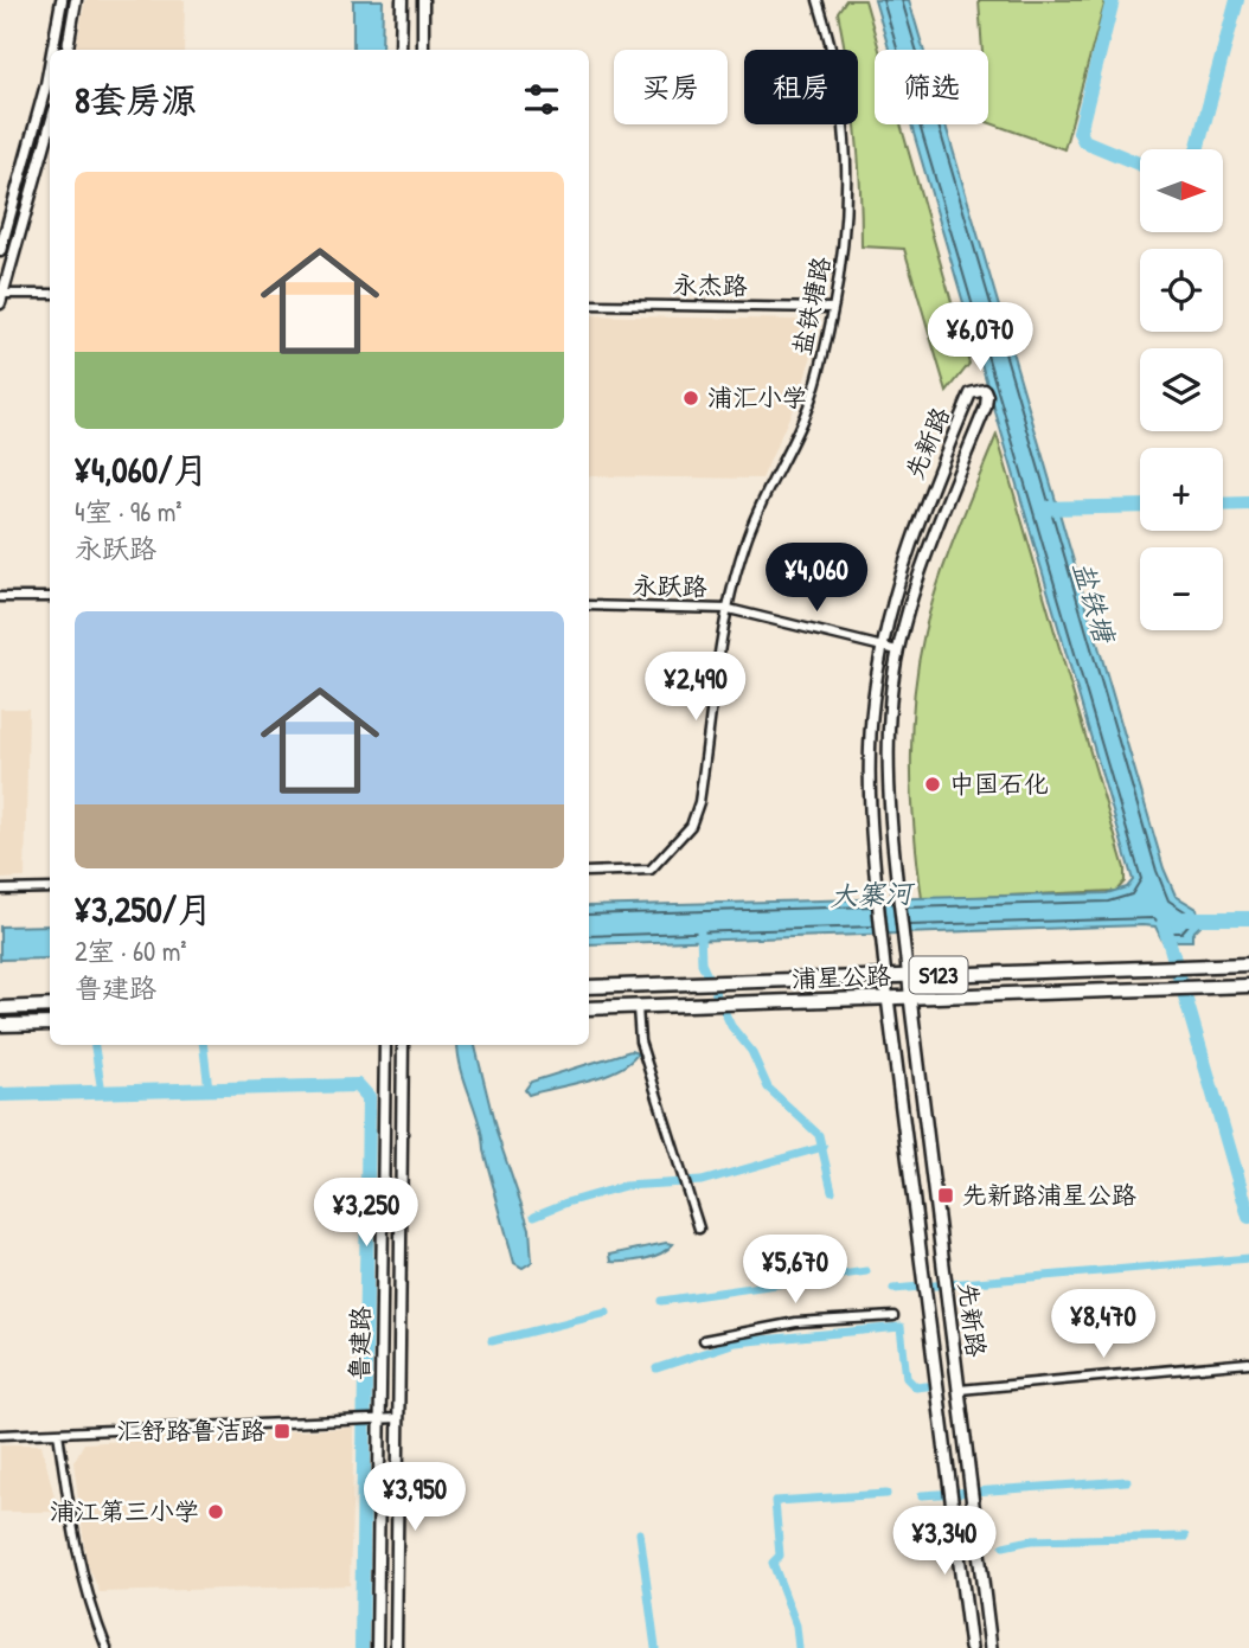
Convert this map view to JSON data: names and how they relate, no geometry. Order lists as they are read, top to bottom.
{
  "streets": {
    "main road": ["先新路", "S123", "浦星公路"],
    "street": [
      "永杰路",
      "盐铁塘路",
      "永跃路",
      "鲁建路"
    ]
  },
  "crossings": [
    ["永杰路", "盐铁塘路"],
    ["盐铁塘路", "永跃路"],
    ["先新路", "永跃路"],
    ["先新路", "浦星公路"]
  ],
  "water": ["盐铁塘", "大寨河"],
  "places": {
    "other": ["浦汇小学", "中国石化", "浦江第三小学"],
    "transit": ["先新路浦星公路", "汇舒路鲁洁路"]
  },
  "north": "right",
  "page": {
    "chip": ["买房", "租房", "筛选"],
    "heading": "8套房源",
    "map_buttons": ["+", "−"],
    "list": [
      {
        "name": "¥4,060/月",
        "note": "4室 · 96 m² · 永跃路"
      },
      {
        "name": "¥3,250/月",
        "note": "2室 · 60 m² · 鲁建路"
      }
    ],
    "price": [
      "¥6,070",
      "¥4,060",
      "¥2,490",
      "¥3,250",
      "¥5,670",
      "¥8,470",
      "¥3,950",
      "¥3,340"
    ]
  }
}
